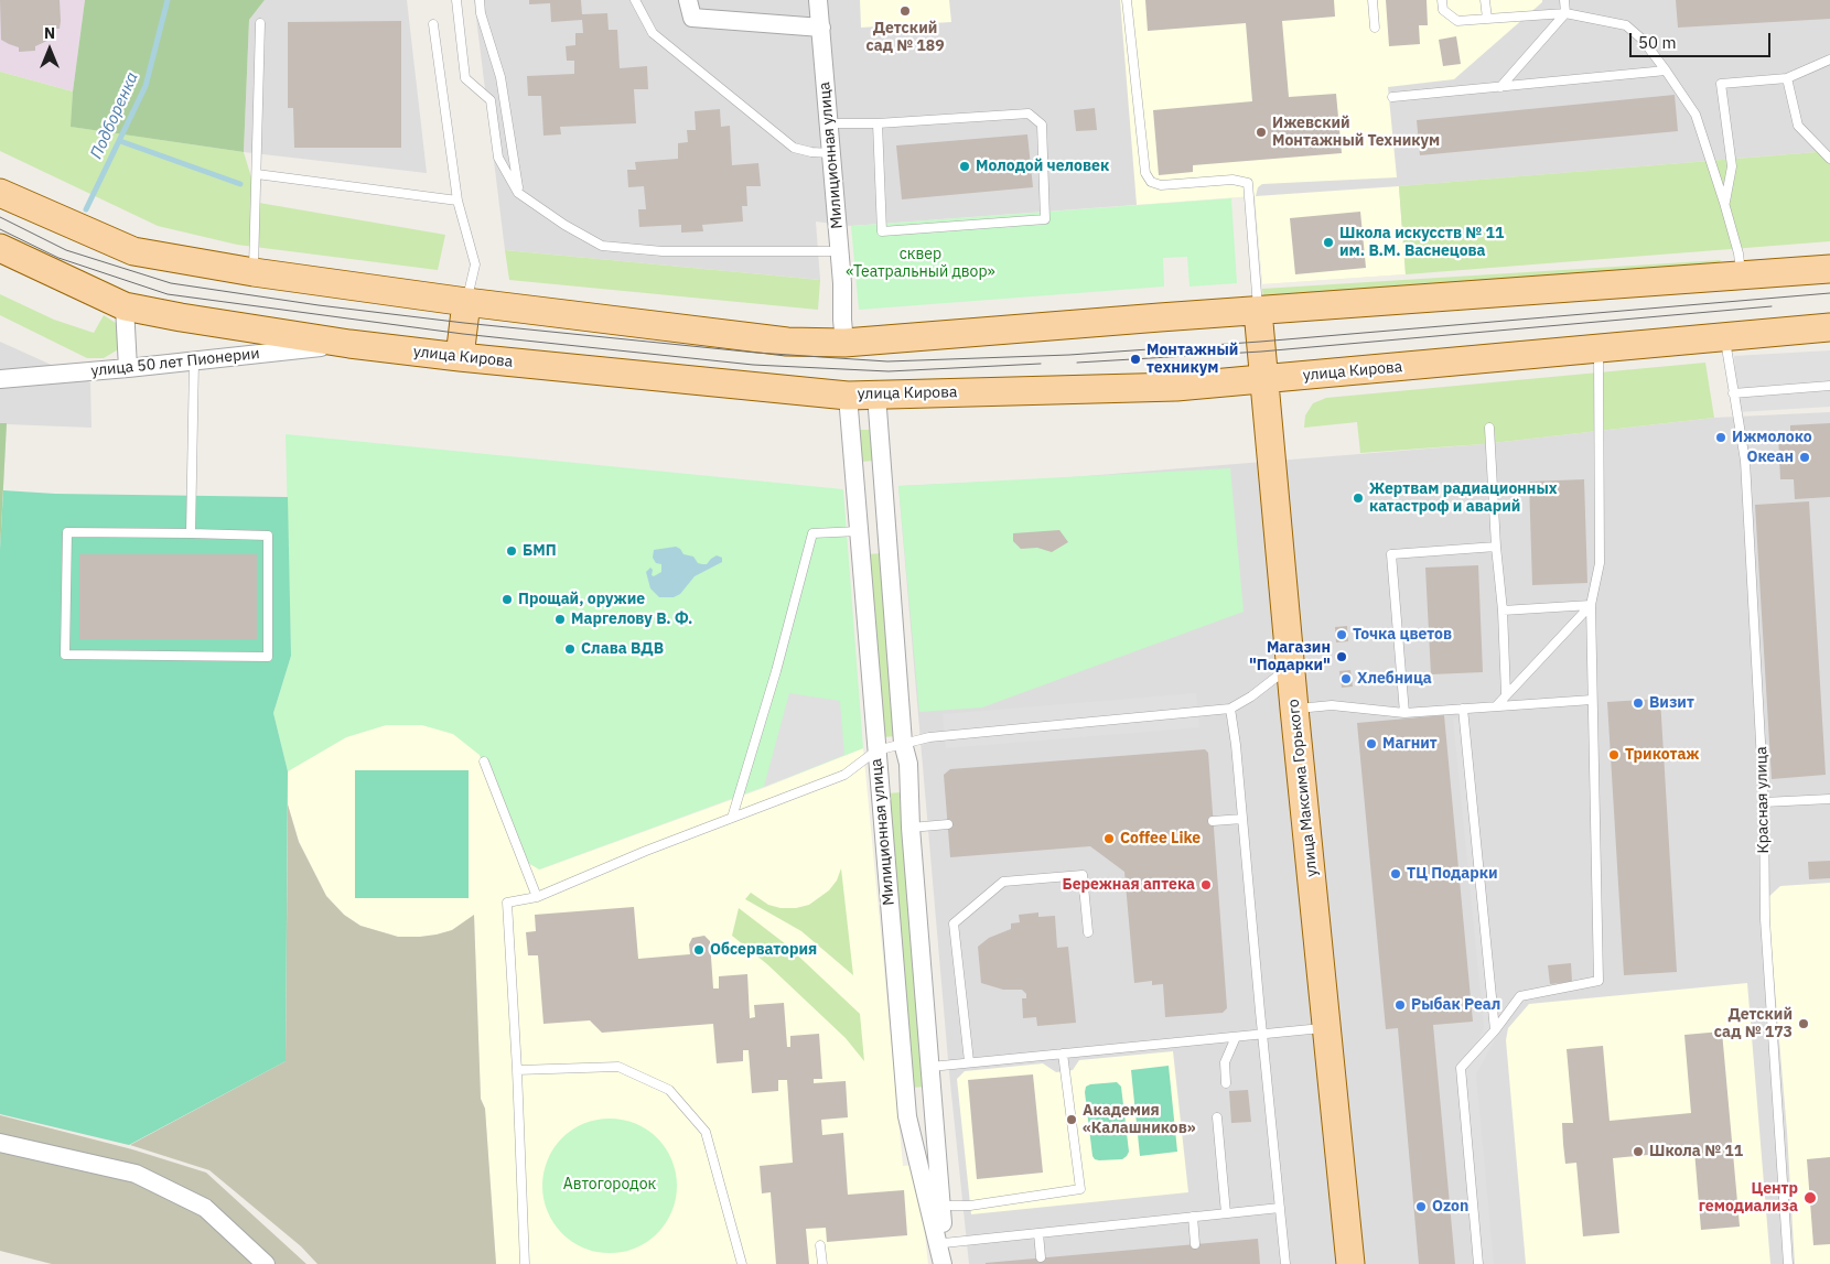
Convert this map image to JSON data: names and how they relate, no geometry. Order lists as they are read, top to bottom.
{
  "streets": {
    "main road": ["улица Кирова", "улица Максима Горького"],
    "street": ["Милиционная улица", "улица 50 лет Пионерии"],
    "lane": ["Красная улица"]
  },
  "crossings": [
    ["Милиционная улица", "улица Кирова"],
    ["улица Кирова", "улица 50 лет Пионерии"],
    ["улица Кирова", "улица Максима Горького"],
    ["улица Кирова", "Красная улица"]
  ],
  "water": ["Подборенка"],
  "parks": ["сквер «Театральный двор»", "Автогородок"],
  "places": [
    "Детский сад № 189",
    "Ижевский Монтажный Техникум",
    "Молодой человек",
    "Школа искусств № 11 им. В.М. Васнецова",
    "Монтажный техникум",
    "Ижмолоко",
    "Океан",
    "Жертвам радиационных катастроф и аварий",
    "БМП",
    "Прощай, оружие",
    "Маргелову В. Ф.",
    "Точка цветов",
    "Слава ВДВ",
    "Магазин \"Подарки\"",
    "Хлебница",
    "Визит",
    "Магнит",
    "Трикотаж",
    "Coffee Like",
    "ТЦ Подарки",
    "Бережная аптека",
    "Обсерватория",
    "Рыбак Реал",
    "Детский сад № 173",
    "Академия «Калашников»",
    "Школа № 11",
    "Центр гемодиализа",
    "Ozon"
  ],
  "scale_bar": "50 m",
  "north": "top"
}
